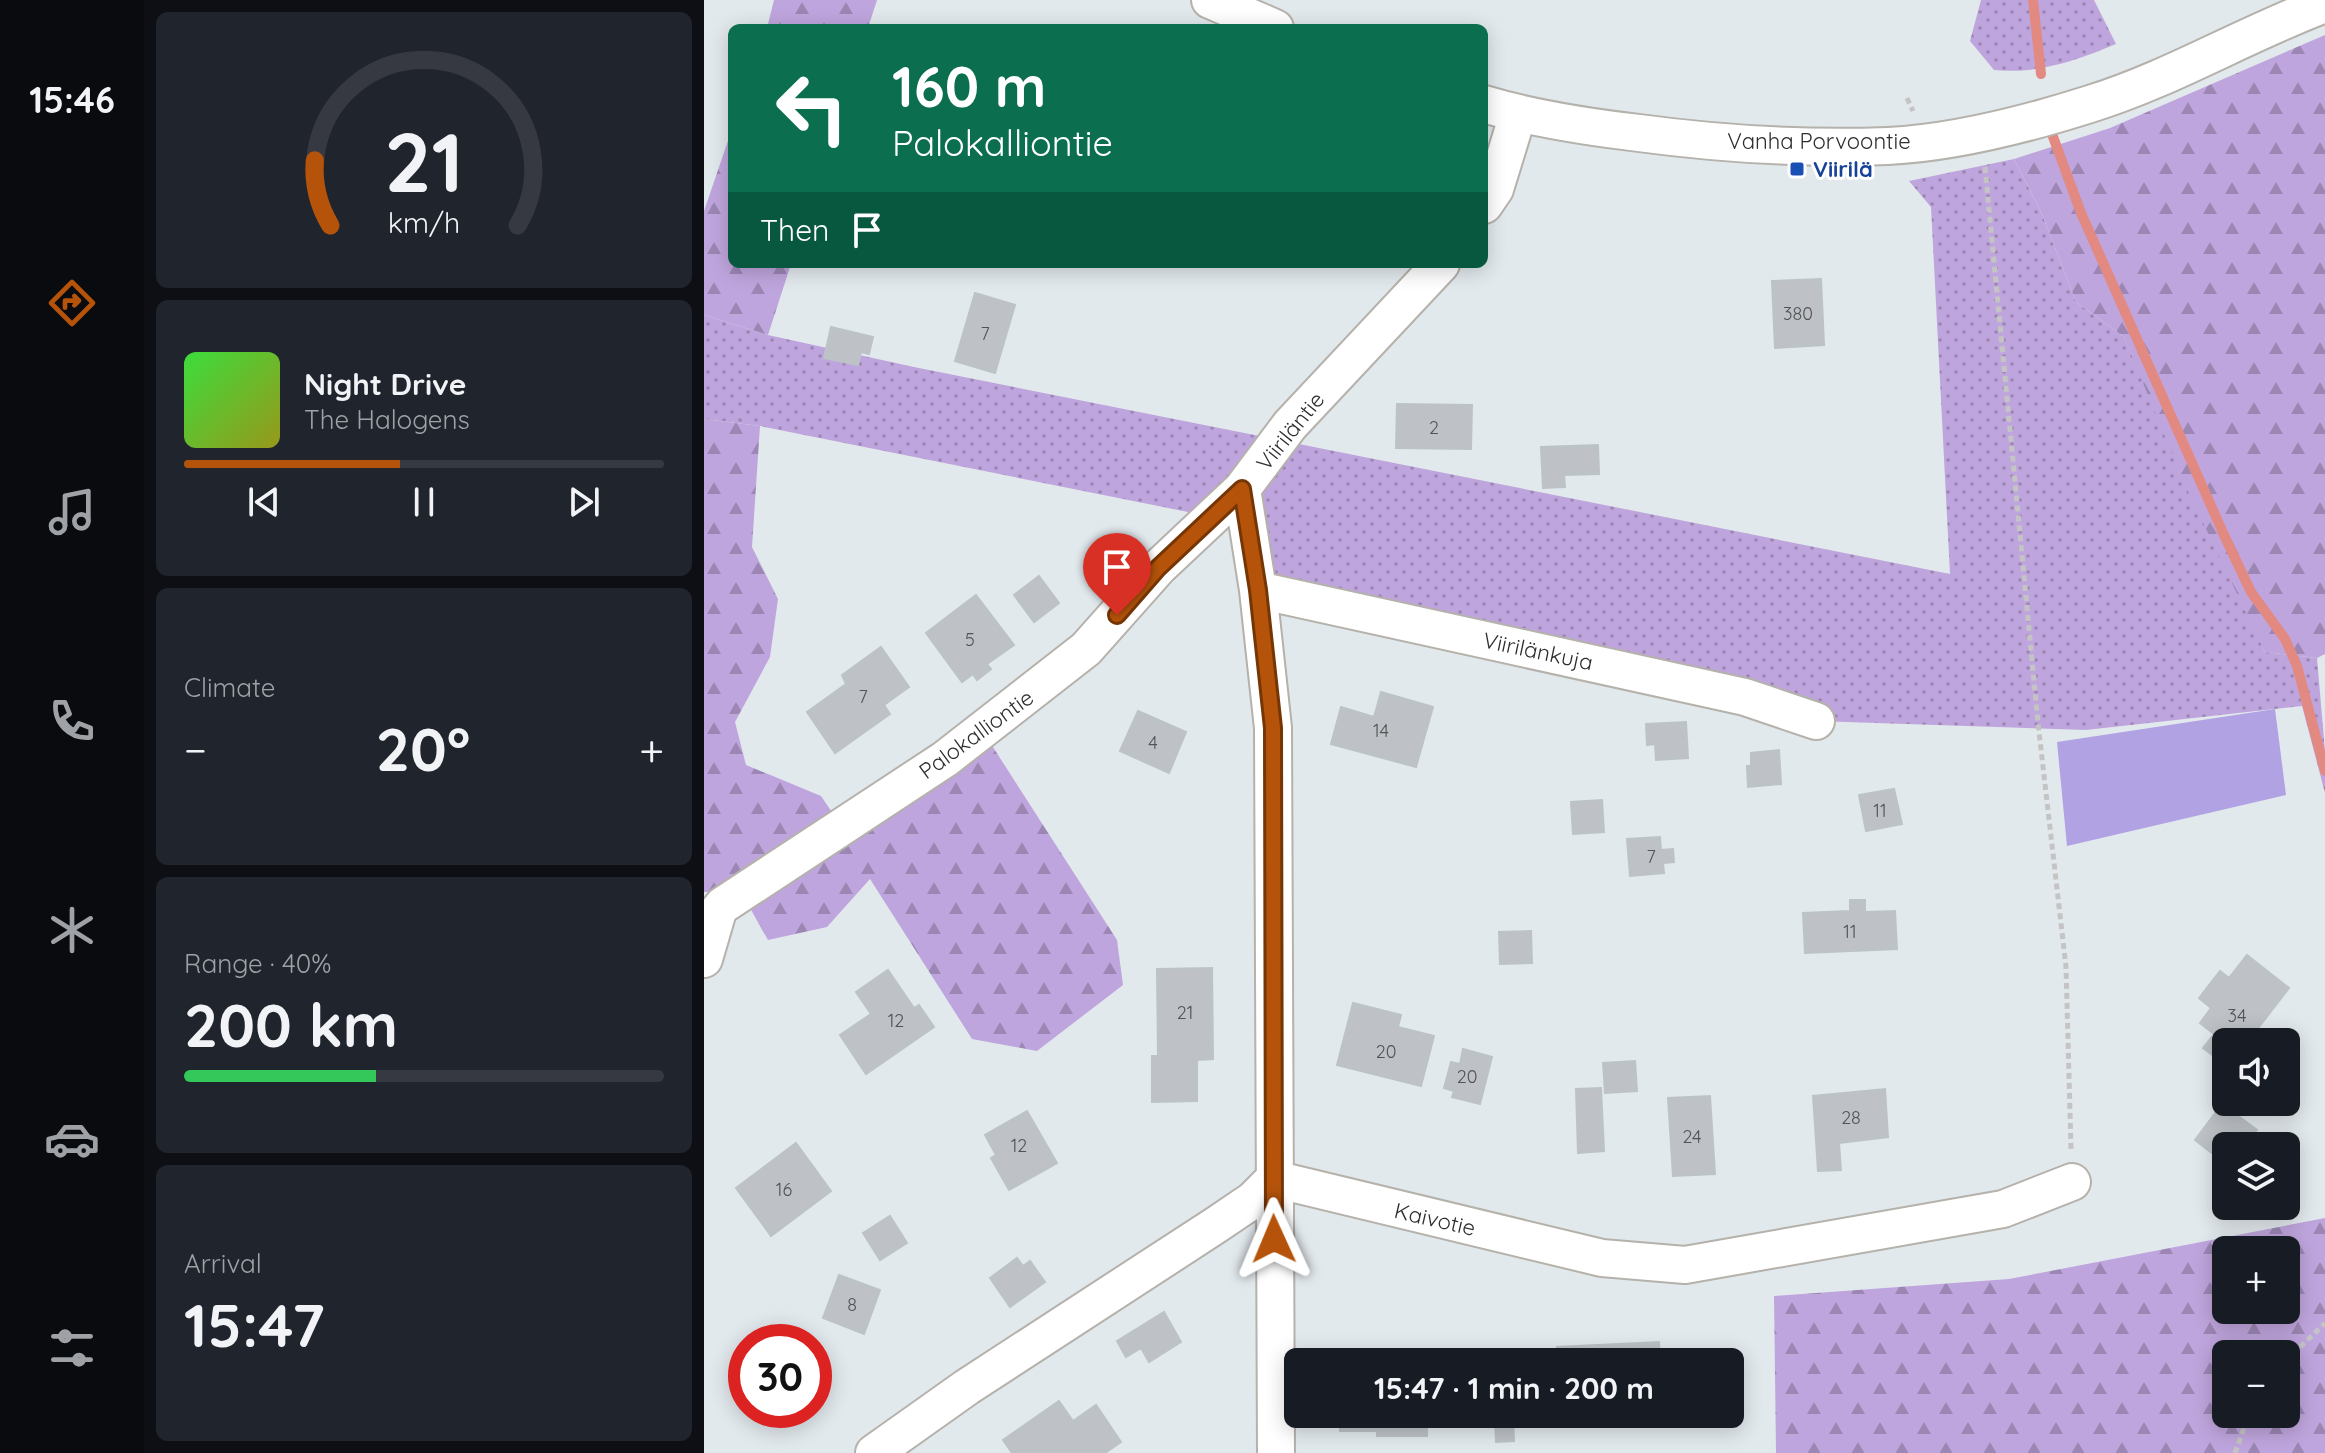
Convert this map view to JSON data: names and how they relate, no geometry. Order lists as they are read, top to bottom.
{
  "streets": {
    "street": [
      "Vanha Porvoontie",
      "Viiriläntie",
      "Viirilänkuja",
      "Palokalliontie",
      "Kaivotie"
    ]
  },
  "crossings": [
    ["Viiriläntie", "Viirilänkuja"],
    ["Viiriläntie", "Palokalliontie"],
    ["Viiriläntie", "Kaivotie"]
  ],
  "places": {
    "transit": ["Viirilä"]
  },
  "house_numbers": [
    "380",
    "7",
    "2",
    "5",
    "7",
    "14",
    "4",
    "11",
    "7",
    "11",
    "21",
    "34",
    "12",
    "20",
    "20",
    "28",
    "24",
    "12",
    "16",
    "8"
  ],
  "page": {
    "tabs": "15:46",
    "turn": ["160 m", "Palokalliontie"],
    "then": "Then",
    "song": ["Night Drive", "The Halogens"],
    "tile": [
      "Climate",
      ["Range · 40%", "200 km"],
      ["Arrival", "15:47"]
    ],
    "heat": ["−", "20°", "+"],
    "map_buttons": ["+", "−"],
    "limit": "30",
    "trip": "15:47 · 1 min · 200 m",
    "gauge": ["21", "km/h"]
  }
}
